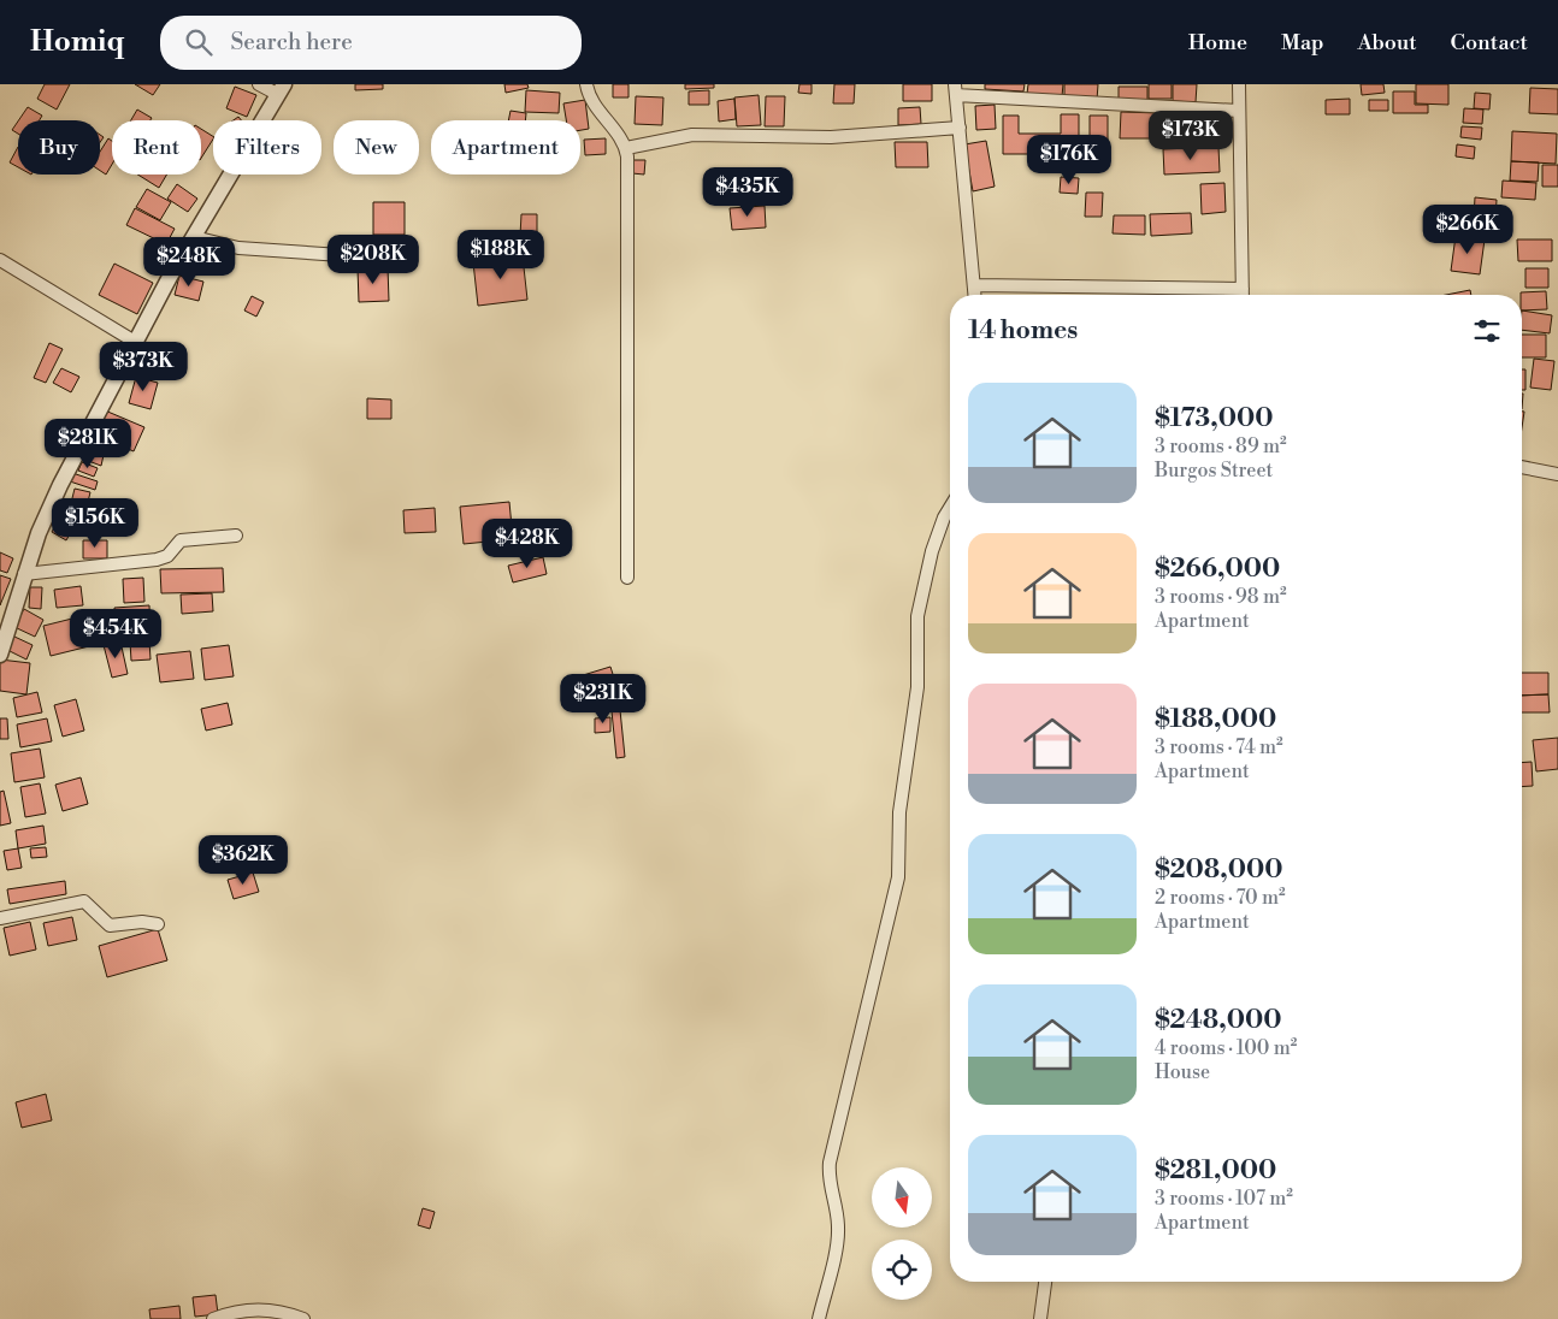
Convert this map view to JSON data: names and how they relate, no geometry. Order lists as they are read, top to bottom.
{
  "north": "bottom",
  "page": {
    "header": "Homiq",
    "search": "Search here",
    "nav": [
      "Home",
      "Map",
      "About",
      "Contact"
    ],
    "price": [
      "$173K",
      "$176K",
      "$435K",
      "$266K",
      "$188K",
      "$208K",
      "$248K",
      "$373K",
      "$281K",
      "$156K",
      "$428K",
      "$454K",
      "$231K",
      "$362K"
    ],
    "chip": [
      "Buy",
      "Rent",
      "Filters",
      "New",
      "Apartment"
    ],
    "heading": "14 homes",
    "list": [
      {
        "name": "$173,000",
        "note": "3 rooms · 89 m² · Burgos Street"
      },
      {
        "name": "$266,000",
        "note": "3 rooms · 98 m² · Apartment"
      },
      {
        "name": "$188,000",
        "note": "3 rooms · 74 m² · Apartment"
      },
      {
        "name": "$208,000",
        "note": "2 rooms · 70 m² · Apartment"
      },
      {
        "name": "$248,000",
        "note": "4 rooms · 100 m² · House"
      },
      {
        "name": "$281,000",
        "note": "3 rooms · 107 m² · Apartment"
      }
    ]
  }
}
